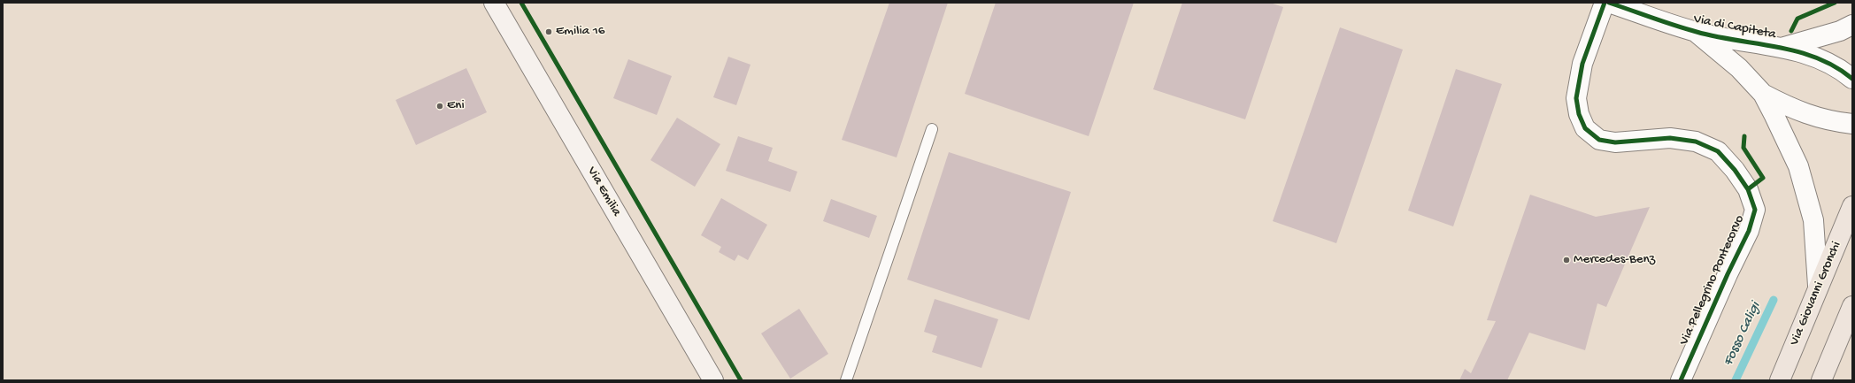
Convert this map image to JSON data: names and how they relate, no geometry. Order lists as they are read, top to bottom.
{
  "streets": {
    "main road": ["Via Emilia", "Via Giovanni Gronchi"],
    "street": ["Via di Capiteta", "Via Pellegrino Pontecorvo"]
  },
  "crossings": [
    ["Via di Capiteta", "Via Giovanni Gronchi"]
  ],
  "water": ["Fosso Caligi"],
  "places": ["Emilia 16", "Eni", "Mercedes-Benz"]
}
